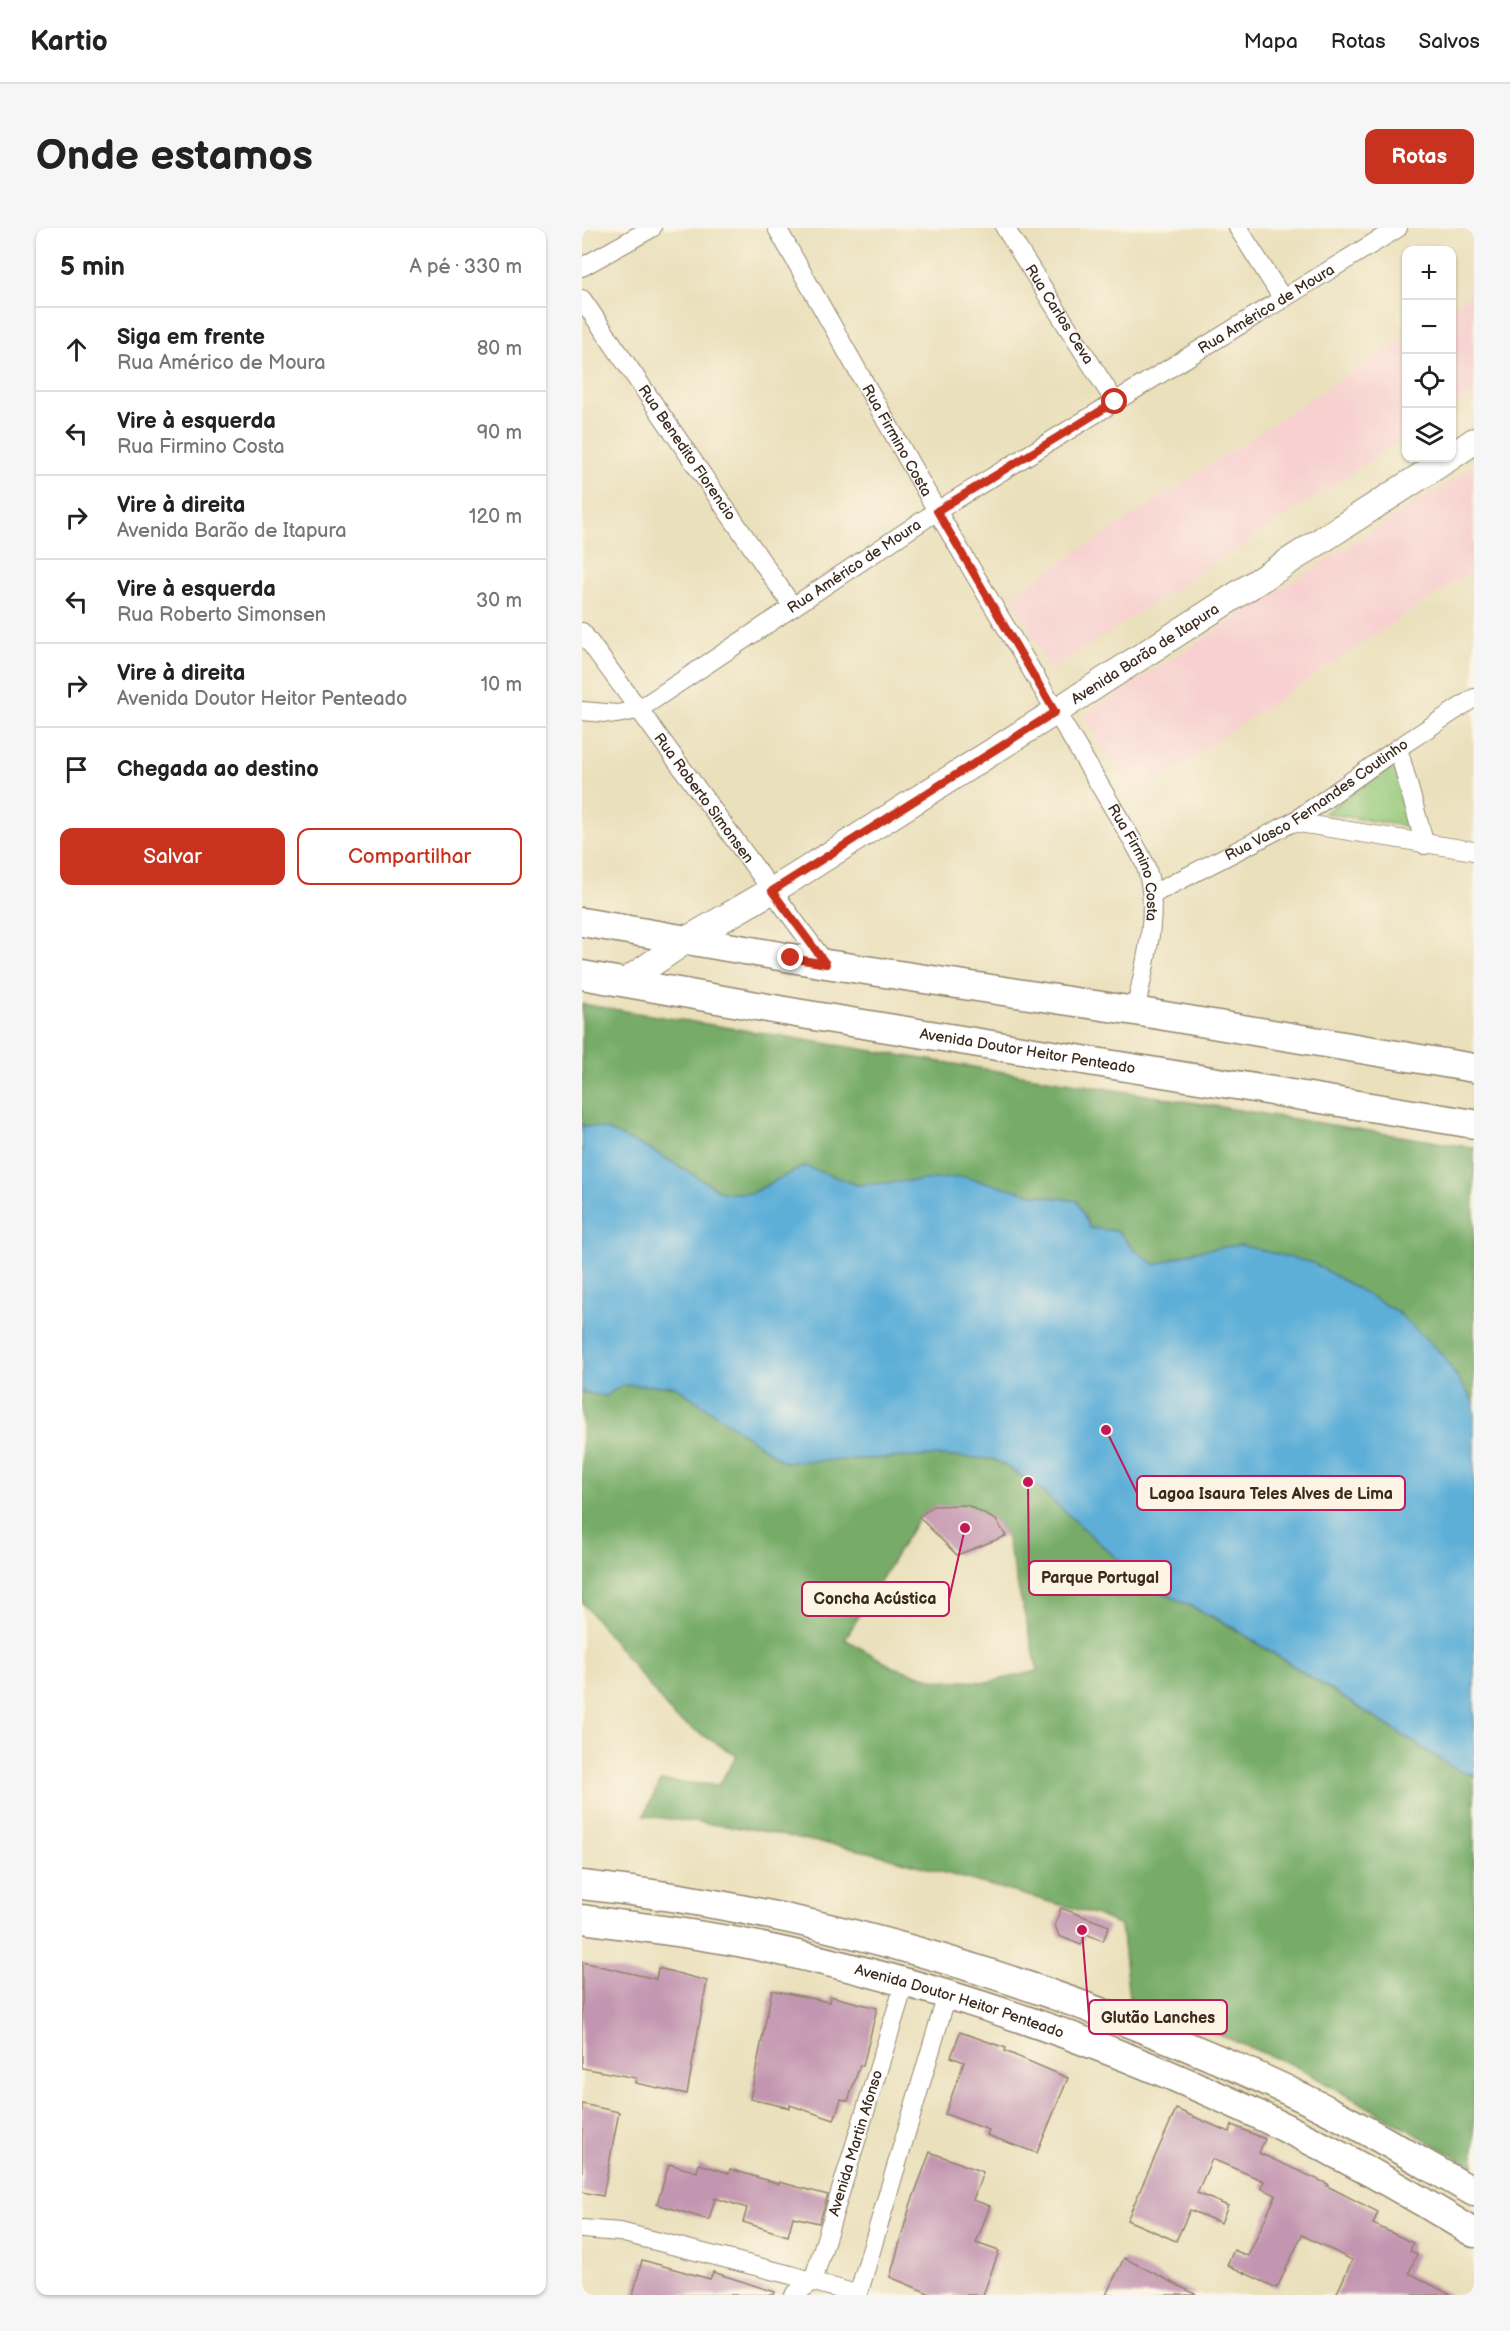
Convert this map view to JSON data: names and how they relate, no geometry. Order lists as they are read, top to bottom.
{
  "streets": {
    "main road": ["Avenida Barão de Itapura", "Avenida Doutor Heitor Penteado"],
    "street": [
      "Rua Américo de Moura",
      "Rua Carlos Ceva",
      "Rua Firmino Costa",
      "Rua Benedito Florencio",
      "Rua Roberto Simonsen",
      "Rua Vasco Fernandes Coutinho",
      "Avenida Martin Afonso"
    ]
  },
  "crossings": [
    ["Rua Américo de Moura", "Rua Carlos Ceva"],
    ["Rua Américo de Moura", "Rua Firmino Costa"],
    ["Rua Américo de Moura", "Rua Benedito Florencio"],
    ["Rua Américo de Moura", "Rua Roberto Simonsen"],
    ["Rua Firmino Costa", "Avenida Barão de Itapura"],
    ["Rua Firmino Costa", "Rua Vasco Fernandes Coutinho"],
    ["Avenida Barão de Itapura", "Rua Roberto Simonsen"],
    ["Avenida Barão de Itapura", "Avenida Doutor Heitor Penteado"],
    ["Avenida Doutor Heitor Penteado", "Avenida Martin Afonso"]
  ],
  "places": [
    "Lagoa Isaura Teles Alves de Lima",
    "Parque Portugal",
    "Concha Acústica",
    "Glutão Lanches"
  ],
  "page": {
    "header": "Kartio",
    "nav": ["Mapa", "Rotas", "Salvos"],
    "buttons": [
      "Rotas",
      ["Salvar", "Compartilhar"]
    ],
    "title": "Onde estamos",
    "heading": ["5 min", "A pé · 330 m"],
    "map_buttons": ["+", "−"],
    "list": [
      ["Siga em frente", "Rua Américo de Moura", "80 m"],
      ["Vire à esquerda", "Rua Firmino Costa", "90 m"],
      ["Vire à direita", "Avenida Barão de Itapura", "120 m"],
      ["Vire à esquerda", "Rua Roberto Simonsen", "30 m"],
      ["Vire à direita", "Avenida Doutor Heitor Penteado", "10 m"],
      "Chegada ao destino"
    ]
  }
}
